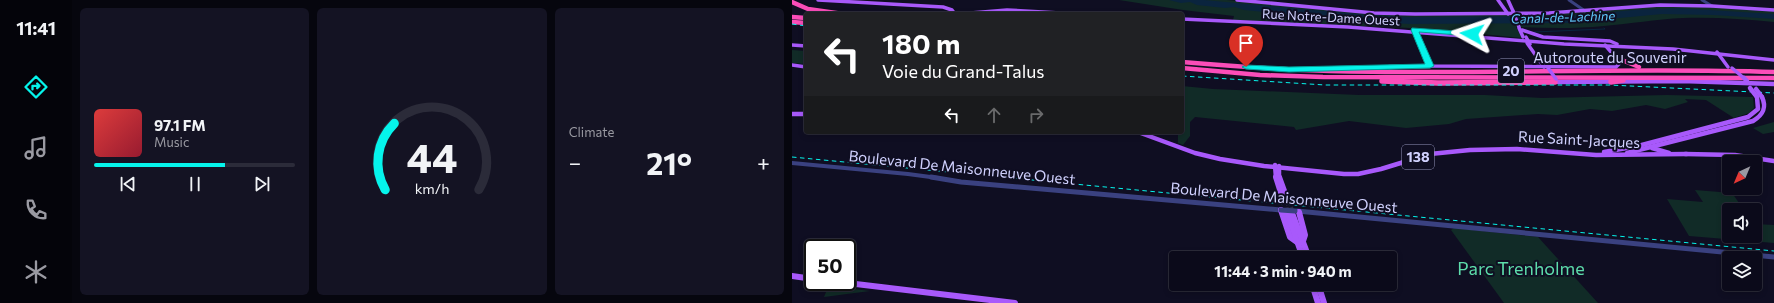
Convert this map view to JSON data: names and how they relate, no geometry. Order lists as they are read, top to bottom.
{
  "streets": {
    "highway": ["Autoroute du Souvenir", "20"],
    "main road": ["Rue Notre-Dame Ouest", "Rue Saint-Jacques", "138"],
    "street": ["Boulevard De Maisonneuve Ouest"]
  },
  "crossings": [
    ["Rue Saint-Jacques", "138"]
  ],
  "water": ["Canal-de-Lachine"],
  "parks": ["Parc Trenholme"],
  "north": "bottom left",
  "page": {
    "tabs": "11:41",
    "tile": "Climate",
    "turn": ["180 m", "Voie du Grand-Talus"],
    "song": ["97.1 FM", "Music"],
    "heat": ["−", "21°", "+"],
    "limit": "50",
    "trip": "11:44 · 3 min · 940 m",
    "gauge": ["44", "km/h"]
  }
}
